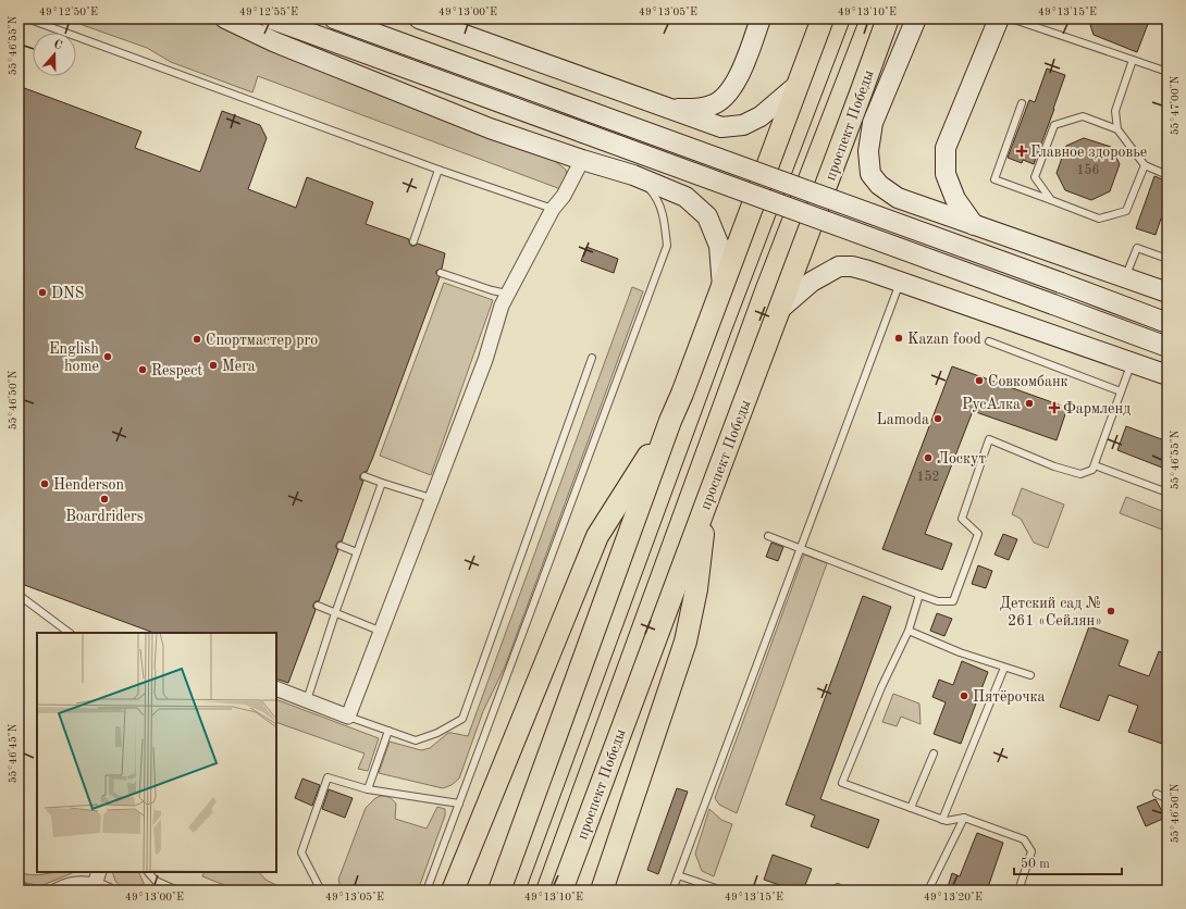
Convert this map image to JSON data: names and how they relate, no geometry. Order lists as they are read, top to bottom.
{
  "streets": {
    "main road": ["проспект Победы"]
  },
  "places": {
    "health": ["Главное здоровье", "Фармленд"],
    "other": [
      "DNS",
      "Kazan food",
      "Спортмастер pro",
      "English home",
      "Мега",
      "Respect",
      "Совкомбанк",
      "РусАлка",
      "Lamoda",
      "Лоскут",
      "Henderson",
      "Boardriders",
      "Детский сад № 261 «Сейлян»",
      "Пятёрочка"
    ]
  },
  "house_numbers": ["156", "152"],
  "scale_bar": "50 m",
  "north": "top",
  "coordinates": [
    "49°12'50\"E",
    "49°12'55\"E",
    "49°13'00\"E",
    "49°13'05\"E",
    "49°13'10\"E",
    "49°13'15\"E",
    "55°46'55\"N",
    "55°47'00\"N",
    "55°46'50\"N",
    "55°46'45\"N",
    "49°13'20\"E"
  ]
}
